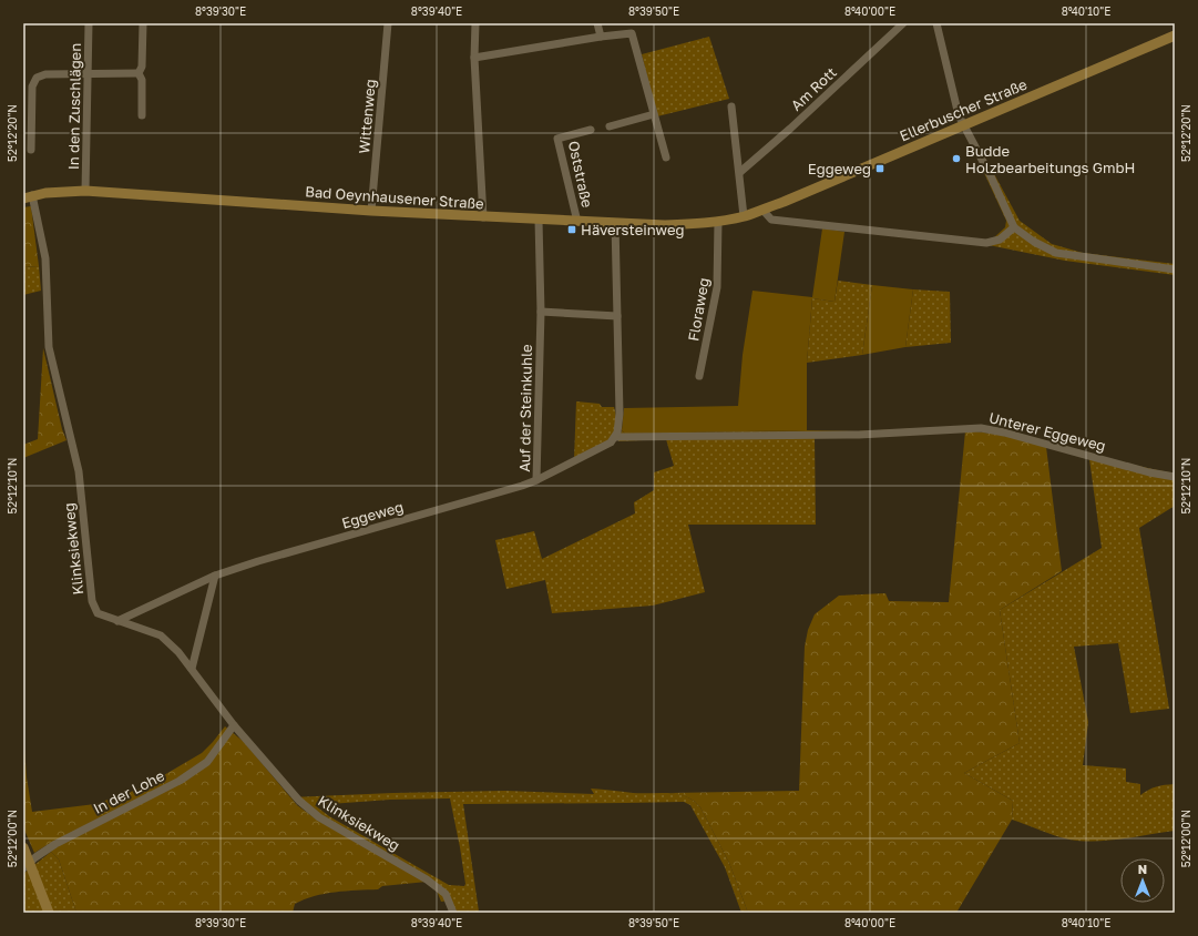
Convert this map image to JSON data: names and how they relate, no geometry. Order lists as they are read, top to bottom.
{
  "streets": {
    "main road": ["Ellerbuscher Straße", "Bad Oeynhausener Straße"],
    "street": [
      "Am Rott",
      "In den Zuschlägen",
      "Wittenweg",
      "Oststraße",
      "Floraweg",
      "Auf der Steinkuhle",
      "Unterer Eggeweg",
      "Eggeweg",
      "Klinksiekweg",
      "In der Lohe"
    ]
  },
  "crossings": [
    ["In den Zuschlägen", "Bad Oeynhausener Straße"],
    ["Ellerbuscher Straße", "Bad Oeynhausener Straße"],
    ["Wittenweg", "Bad Oeynhausener Straße"],
    ["Oststraße", "Bad Oeynhausener Straße"],
    ["Bad Oeynhausener Straße", "Floraweg"],
    ["Bad Oeynhausener Straße", "Auf der Steinkuhle"],
    ["Bad Oeynhausener Straße", "Klinksiekweg"],
    ["Auf der Steinkuhle", "Unterer Eggeweg"],
    ["Auf der Steinkuhle", "Eggeweg"],
    ["Eggeweg", "Klinksiekweg"],
    ["Klinksiekweg", "In der Lohe"]
  ],
  "places": {
    "other": ["Budde Holzbearbeitungs GmbH"],
    "transit": ["Eggeweg", "Häversteinweg"]
  },
  "north": "top",
  "coordinates": [
    "8°39'30\"E",
    "8°39'40\"E",
    "8°39'50\"E",
    "8°40'00\"E",
    "8°40'10\"E",
    "52°12'20\"N",
    "52°12'10\"N",
    "52°12'00\"N"
  ]
}
